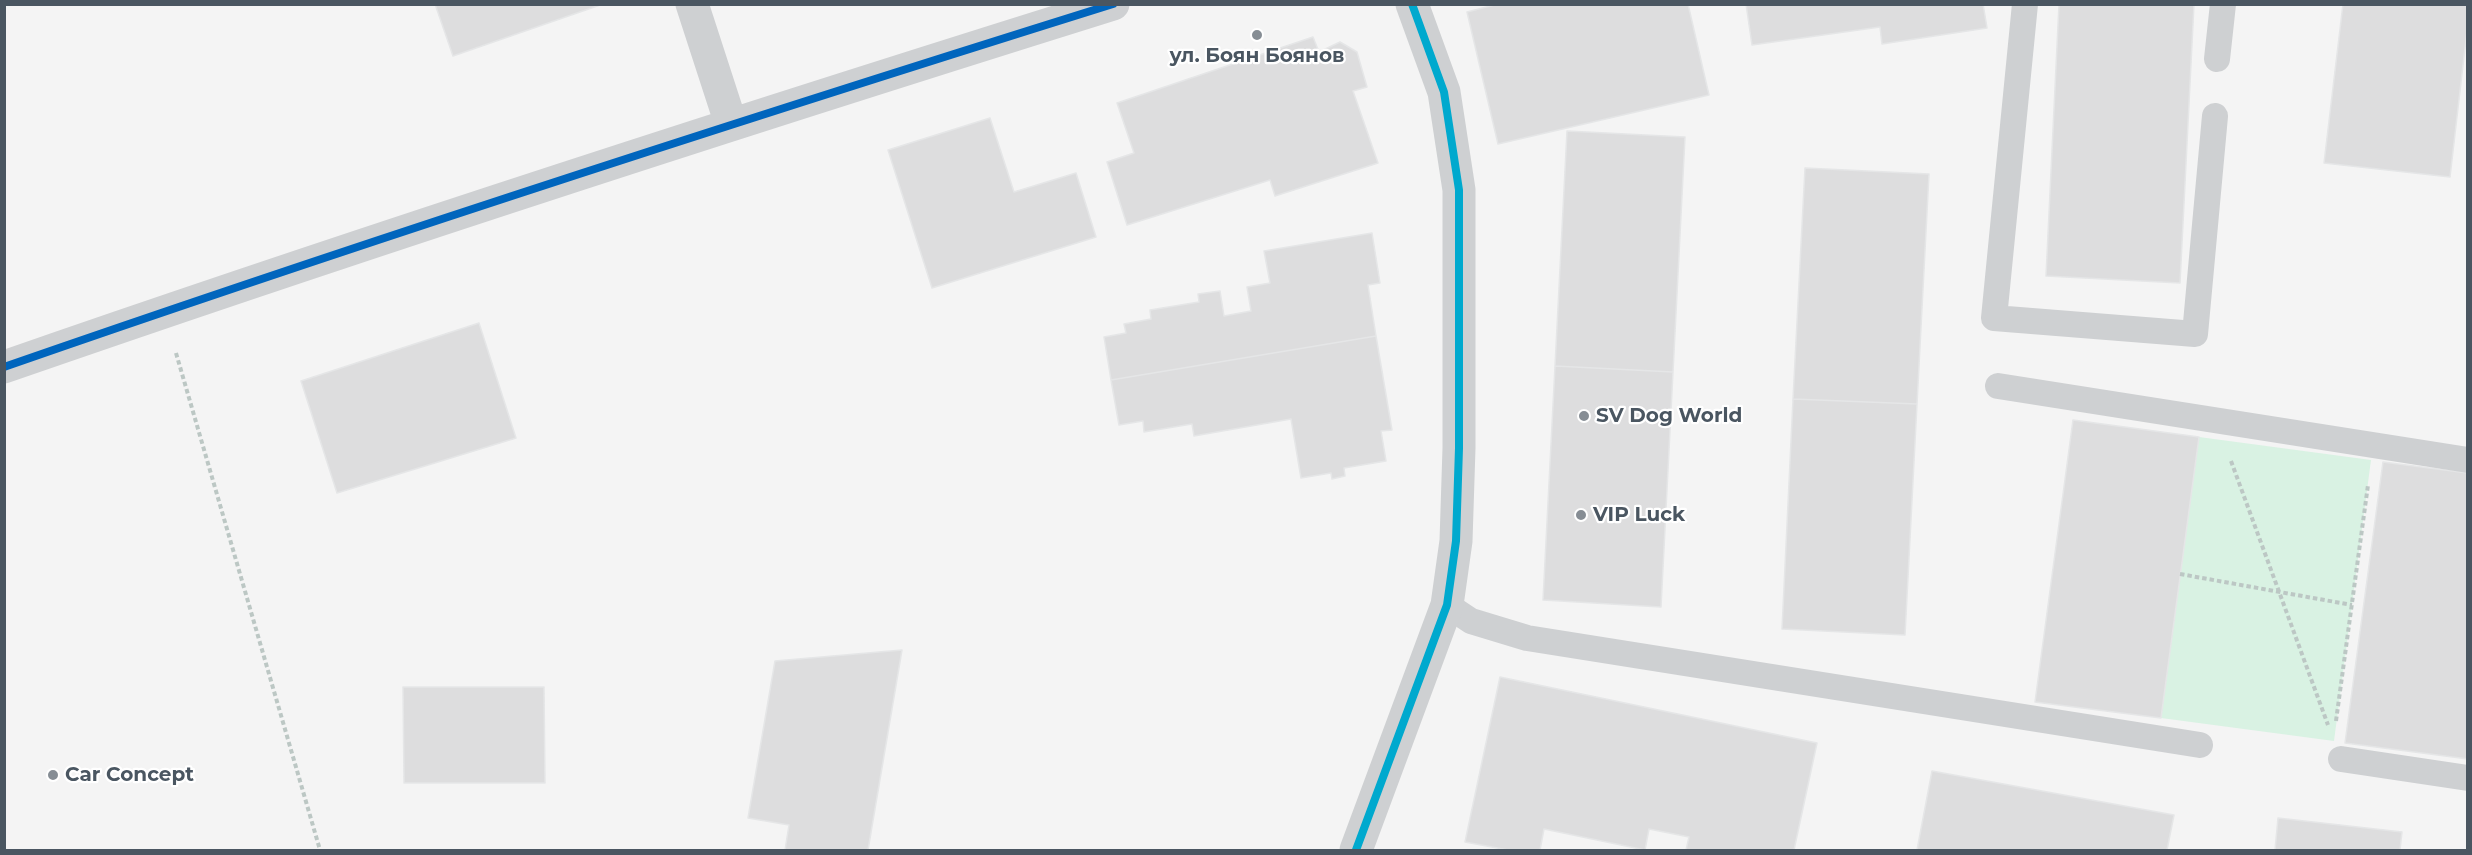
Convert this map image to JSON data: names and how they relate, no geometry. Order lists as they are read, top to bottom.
{
  "places": [
    "ул. Боян Боянов",
    "SV Dog World",
    "VIP Luck",
    "Car Concept"
  ]
}
